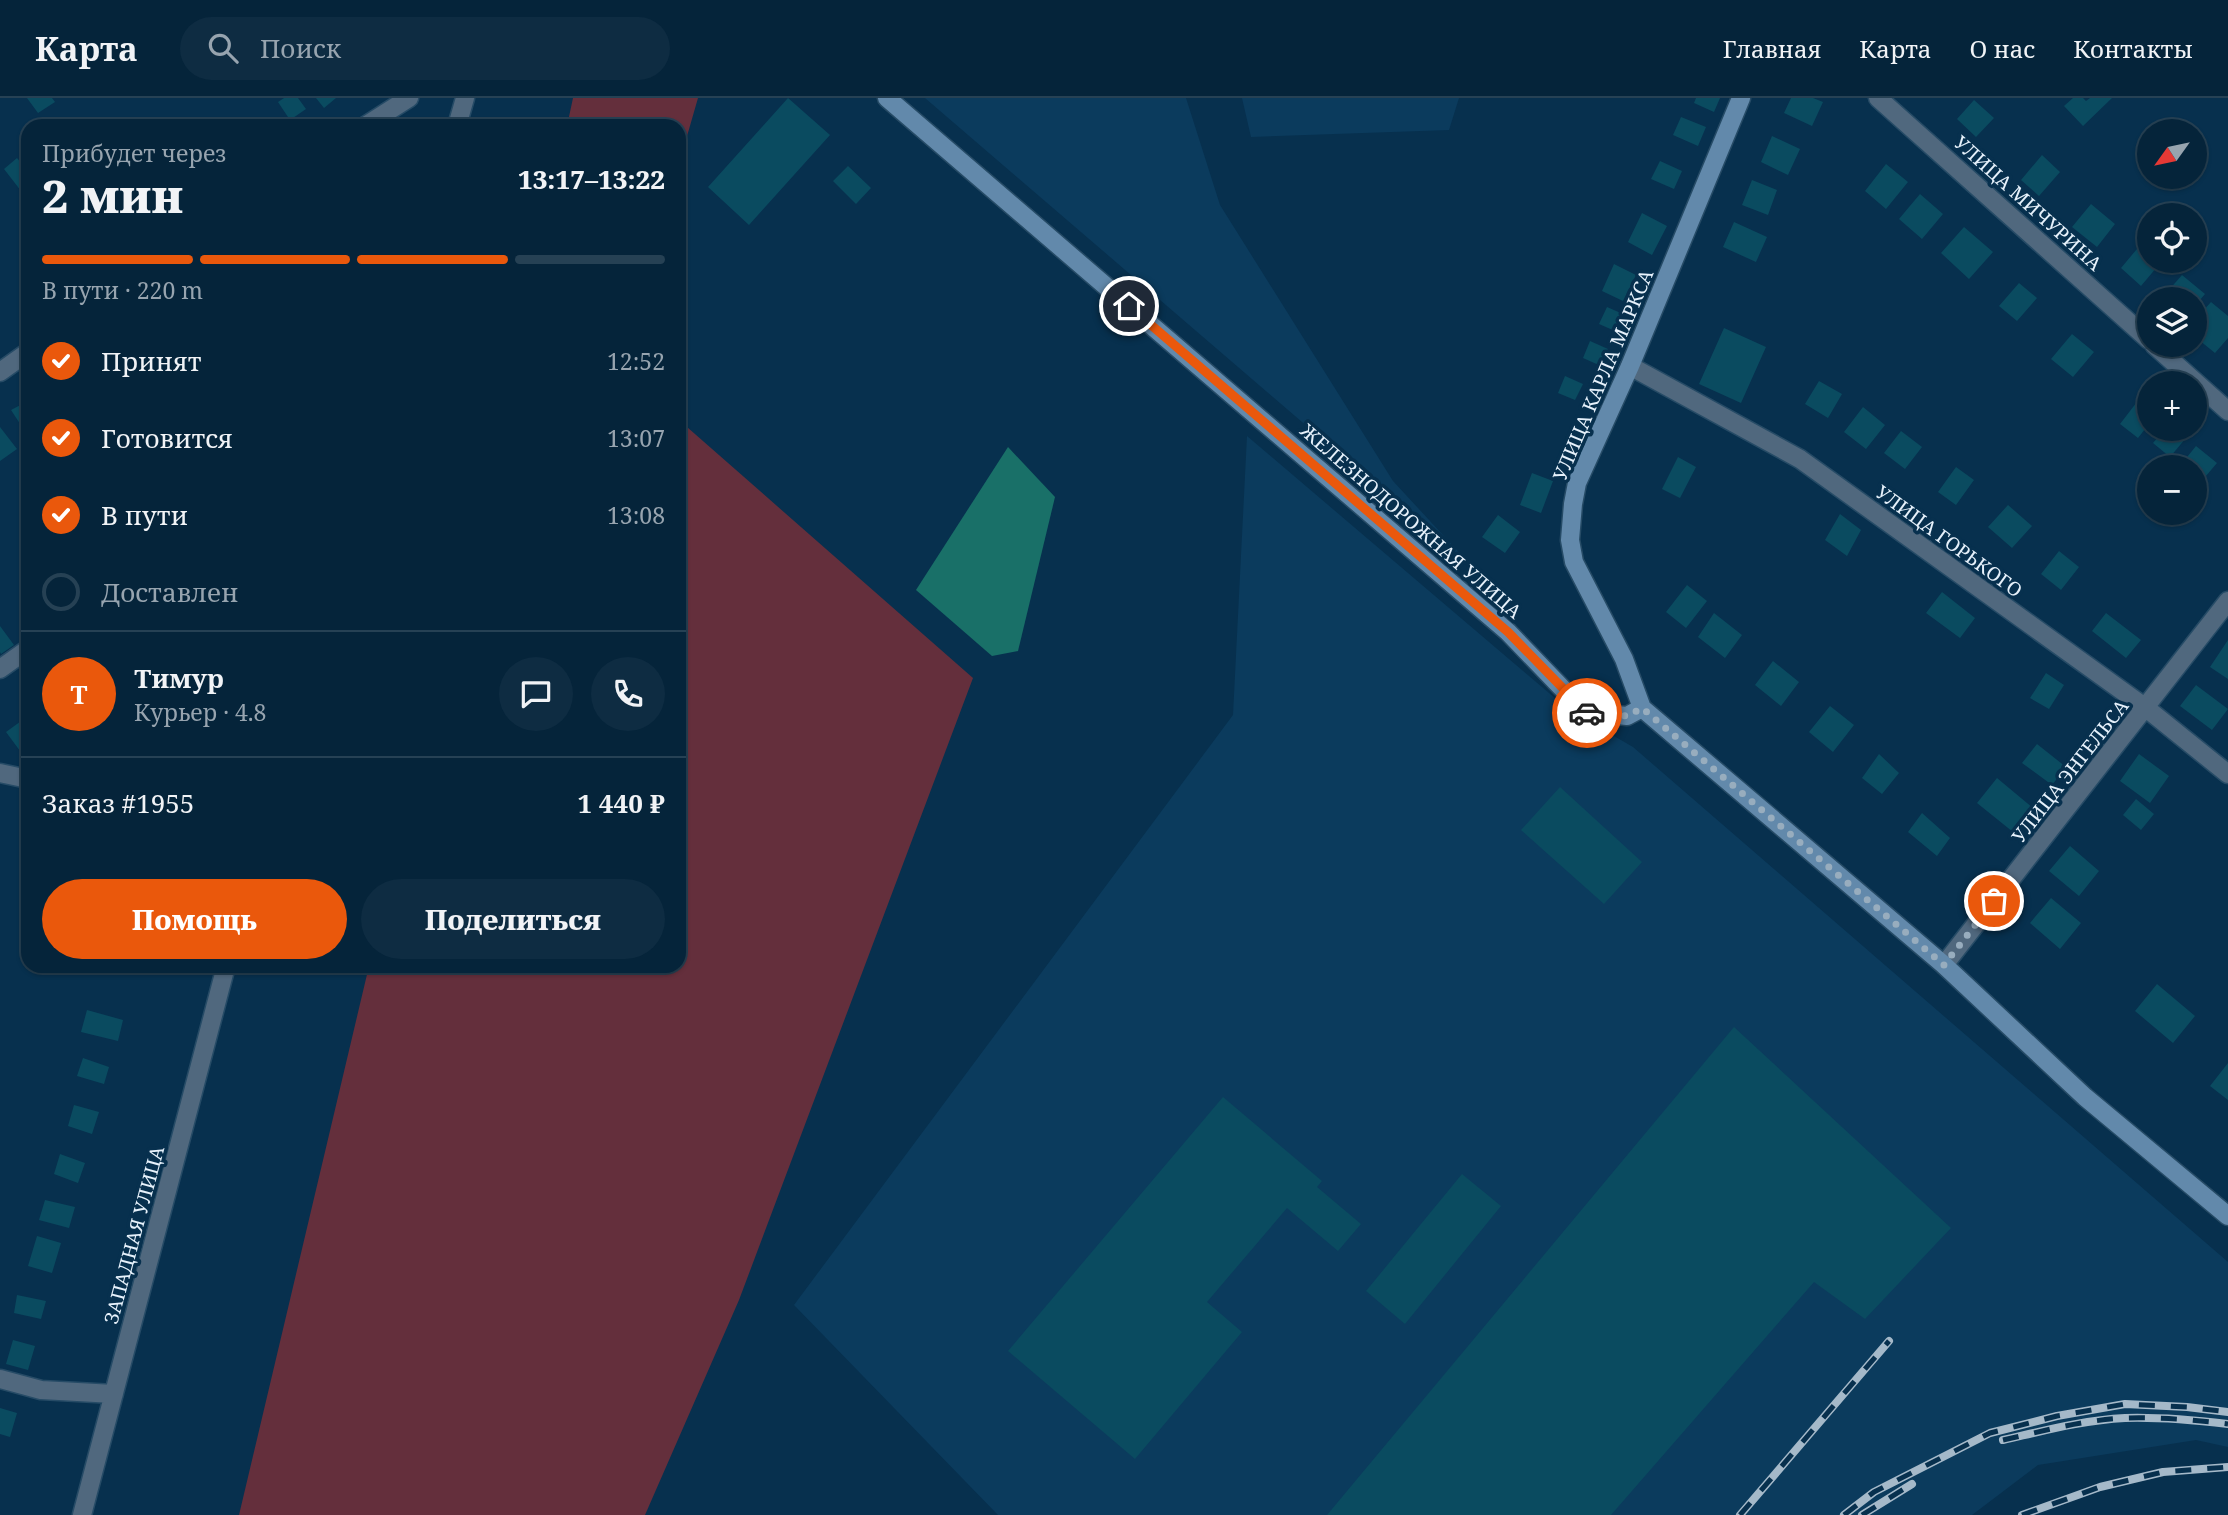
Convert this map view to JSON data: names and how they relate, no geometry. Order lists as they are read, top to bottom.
{
  "streets": {
    "main road": ["УЛИЦА КАРЛА МАРКСА", "ЖЕЛЕЗНОДОРОЖНАЯ УЛИЦА"],
    "street": [
      "УЛИЦА МИЧУРИНА",
      "УЛИЦА ГОРЬКОГО",
      "УЛИЦА ЭНГЕЛЬСА",
      "ЗАПАДНАЯ УЛИЦА"
    ]
  },
  "crossings": [
    ["УЛИЦА КАРЛА МАРКСА", "ЖЕЛЕЗНОДОРОЖНАЯ УЛИЦА"],
    ["УЛИЦА КАРЛА МАРКСА", "УЛИЦА ГОРЬКОГО"],
    ["УЛИЦА ГОРЬКОГО", "УЛИЦА ЭНГЕЛЬСА"]
  ],
  "north": "bottom left",
  "page": {
    "header": "Карта",
    "search": "Поиск",
    "nav": [
      "Главная",
      "Карта",
      "О нас",
      "Контакты"
    ],
    "map_buttons": ["+", "−"],
    "heading": ["2 мин", "Прибудет через", "13:17–13:22"],
    "panel": [
      "Тимур",
      "Курьер · 4.8",
      "Заказ #1955",
      "1 440 ₽"
    ],
    "bar": "В пути · 220 m",
    "list": [
      ["Принят", "12:52"],
      ["Готовится", "13:07"],
      ["В пути", "13:08"],
      "Доставлен"
    ],
    "round": "Т",
    "buttons": ["Помощь", "Поделиться"]
  }
}
